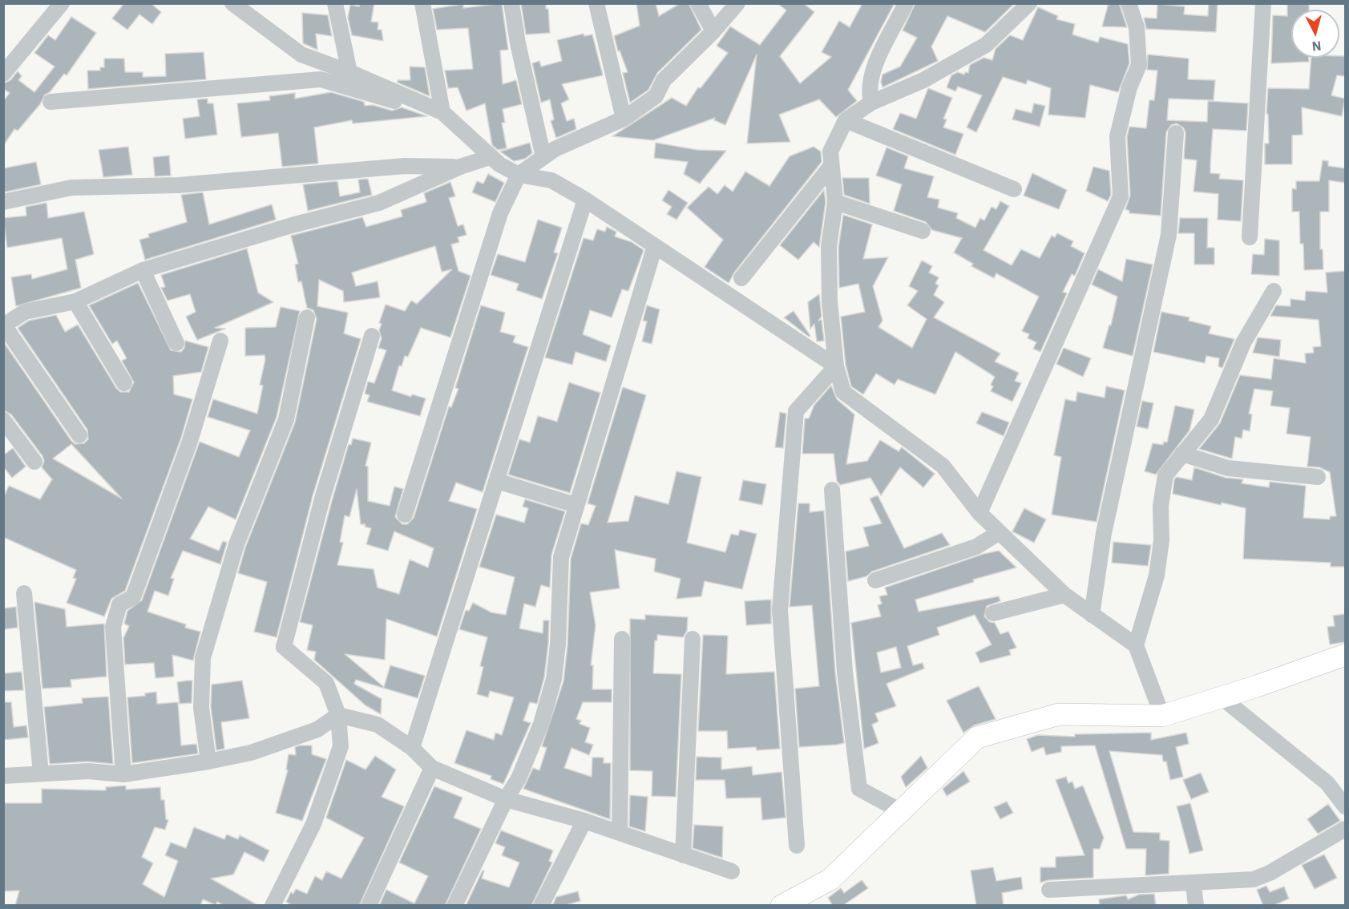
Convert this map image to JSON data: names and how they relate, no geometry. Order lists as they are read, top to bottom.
{
  "north": "bottom"
}
